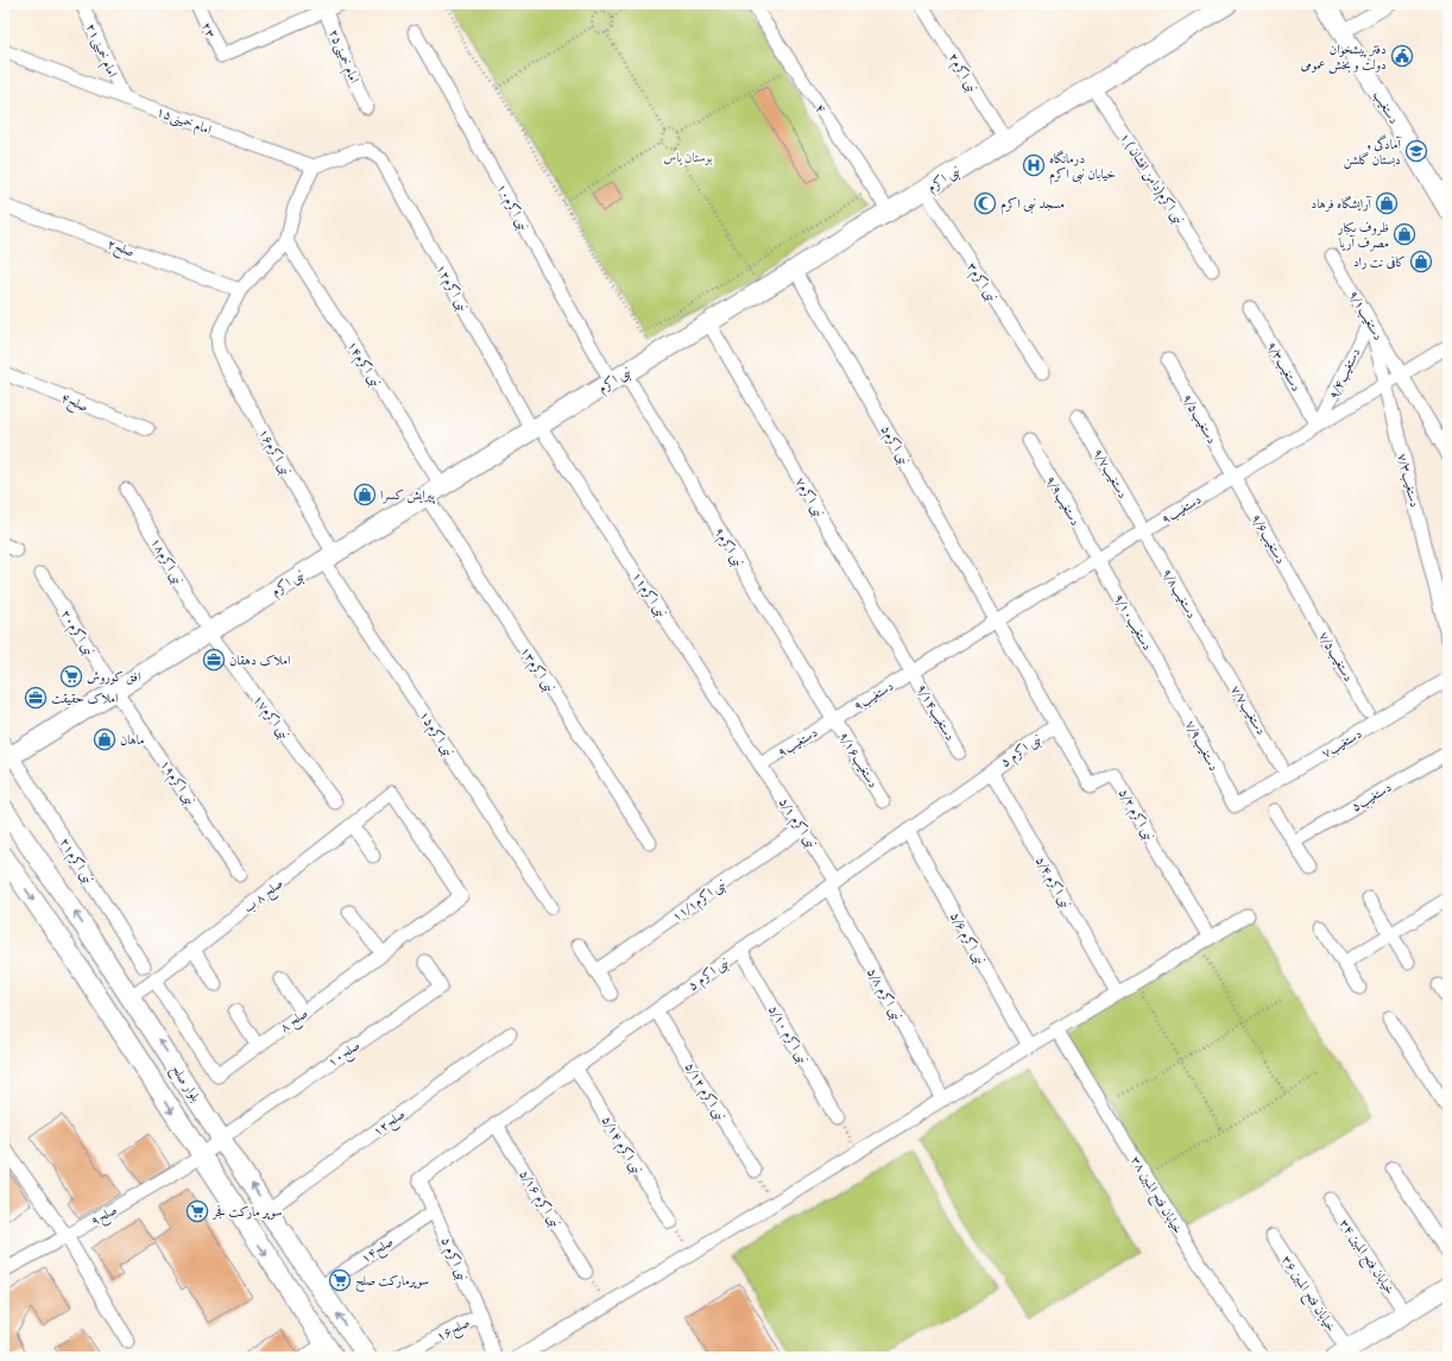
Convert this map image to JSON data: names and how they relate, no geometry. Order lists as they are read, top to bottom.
{
  "streets": {
    "street": [
      "۲۳",
      "امام خمینی۲۱",
      "امام خمینی۲۵",
      "نبی اکرم۲",
      "دستغیب",
      "۴",
      "۱۵امام خمینی",
      "نبی اکرم",
      "۱ نبی اکرم(دامن افشان )",
      "نبی اکرم۱۰",
      "صلح۲",
      "نبی اکرم۳",
      "نبی اکرم۱۲",
      "دستغیب۹/۱",
      "نبی اکرم۱۴",
      "دستغیب۹/۳",
      "دستغیب۹/۴",
      "صلح۴",
      "۹/۵دستغیب",
      "نبی اکرم۵",
      "نبی اکرم۱۶",
      "دستغیب۹/۷",
      "دستغیب۷/۳",
      "نبی اکرم۷",
      "دستغیب۹/۹",
      "دستغیب۹",
      "دستغیب۹/۶",
      "نبی اکرم۹",
      "نبی اکرم۱۸",
      "دستغیب۹/۸",
      "نبی اکرم۱۱",
      "دستغیب۹/۱۰",
      "نبی اکرم۲۰",
      "دستغیب۷/۵",
      "نبی اکرم۱۳",
      "۹دستغیب",
      "دستغیب۷/۷",
      "دستغیب۹/۱۴",
      "نبی اکرم۱۷",
      "نبی اکرم۱۵",
      "دستغیب۷",
      "دستغیب۷/۹",
      "نبی اکرم ۵",
      "دستغیب۹/۱۶",
      "نبی اکرم۱۹",
      "دستغیب۵",
      "نبی اکرم ۵/۲",
      "نبی اکرم ۵/۱",
      "نبی اکرم۲۱",
      "نبی اکرم ۵/۴",
      "صلح ۸ ب",
      "نبی اکرم۱۱/۱",
      "نبی اکرم ۵/۶",
      "نبی اکرم ۵/۸",
      "۸ صلح",
      "نبی اکرم ۵/۱۰",
      "صلح۱۰",
      "بلوار صلح",
      "نبی اکرم ۵/۱۲",
      "صلح۱۲",
      "نبی اکرم ۵/۱۴",
      "خیابان فتح المبین ۳۸",
      "نبی اکرم ۵/۱۶",
      "صلح۹",
      "صلح۱۴",
      "خیابان فتح المبین ۳۴",
      "خیابان فتح المبین ۳۶",
      "صلح۱۶"
    ]
  },
  "crossings": [
    ["۲۳", "امام خمینی۲۵"],
    ["امام خمینی۲۱", "۱۵امام خمینی"],
    ["نبی اکرم۲", "نبی اکرم"],
    ["۴", "نبی اکرم"],
    ["۱۵امام خمینی", "نبی اکرم۱۲"],
    ["نبی اکرم", "۱ نبی اکرم(دامن افشان )"],
    ["نبی اکرم", "نبی اکرم۱۰"],
    ["نبی اکرم", "نبی اکرم۳"],
    ["نبی اکرم", "نبی اکرم۱۲"],
    ["نبی اکرم", "نبی اکرم۱۴"],
    ["نبی اکرم", "نبی اکرم۵"],
    ["نبی اکرم", "نبی اکرم۱۶"],
    ["نبی اکرم", "نبی اکرم۷"],
    ["نبی اکرم", "نبی اکرم۹"],
    ["نبی اکرم", "نبی اکرم۱۸"],
    ["نبی اکرم", "نبی اکرم۱۱"],
    ["نبی اکرم", "نبی اکرم۲۰"],
    ["نبی اکرم", "نبی اکرم۱۳"],
    ["نبی اکرم", "نبی اکرم۱۷"],
    ["نبی اکرم", "نبی اکرم۱۵"],
    ["نبی اکرم", "نبی اکرم۱۹"],
    ["نبی اکرم", "نبی اکرم۲۱"],
    ["نبی اکرم۱۰", "نبی اکرم۹"],
    ["صلح۲", "نبی اکرم۱۶"],
    ["نبی اکرم۱۲", "نبی اکرم۱۱"],
    ["دستغیب۹/۱", "دستغیب۹/۴"],
    ["دستغیب۹/۱", "دستغیب۷/۳"],
    ["دستغیب۹/۱", "دستغیب۹"],
    ["دستغیب۹/۳", "دستغیب۹/۴"],
    ["دستغیب۹/۳", "دستغیب۹"],
    ["دستغیب۹/۴", "دستغیب۷/۳"],
    ["دستغیب۹/۴", "دستغیب۹"],
    ["۹/۵دستغیب", "دستغیب۹"],
    ["۹/۵دستغیب", "دستغیب۹/۶"],
    ["نبی اکرم۵", "دستغیب۹"],
    ["نبی اکرم۱۶", "نبی اکرم۱۵"],
    ["دستغیب۹/۷", "دستغیب۹"],
    ["دستغیب۹/۷", "دستغیب۹/۸"],
    ["نبی اکرم۷", "دستغیب۹"],
    ["نبی اکرم۷", "۹دستغیب"],
    ["نبی اکرم۷", "دستغیب۹/۱۴"],
    ["دستغیب۹/۹", "دستغیب۹"],
    ["دستغیب۹/۹", "دستغیب۹/۱۰"],
    ["دستغیب۹", "دستغیب۹/۶"],
    ["دستغیب۹", "نبی اکرم۹"],
    ["دستغیب۹", "دستغیب۹/۸"],
    ["دستغیب۹", "نبی اکرم۱۱"],
    ["دستغیب۹", "دستغیب۹/۱۰"],
    ["دستغیب۹", "۹دستغیب"],
    ["دستغیب۹", "دستغیب۹/۱۴"],
    ["دستغیب۹", "دستغیب۹/۱۶"],
    ["دستغیب۹", "نبی اکرم ۵/۱"],
    ["دستغیب۹/۶", "دستغیب۷/۵"],
    ["نبی اکرم۹", "۹دستغیب"],
    ["نبی اکرم۹", "دستغیب۹/۱۶"],
    ["نبی اکرم۱۸", "نبی اکرم۱۷"],
    ["دستغیب۹/۸", "دستغیب۷/۷"],
    ["نبی اکرم۱۱", "نبی اکرم ۵/۱"],
    ["دستغیب۹/۱۰", "دستغیب۷/۹"],
    ["نبی اکرم۲۰", "نبی اکرم۱۹"],
    ["۹دستغیب", "دستغیب۹/۱۴"],
    ["۹دستغیب", "دستغیب۹/۱۶"],
    ["دستغیب۷", "دستغیب۷/۹"],
    ["نبی اکرم ۵", "نبی اکرم ۵/۲"],
    ["نبی اکرم ۵", "نبی اکرم ۵/۱"],
    ["نبی اکرم ۵", "نبی اکرم ۵/۴"],
    ["نبی اکرم ۵", "نبی اکرم ۵/۶"],
    ["نبی اکرم ۵", "نبی اکرم ۵/۸"],
    ["نبی اکرم ۵", "نبی اکرم ۵/۱۰"],
    ["نبی اکرم ۵", "نبی اکرم ۵/۱۲"],
    ["نبی اکرم ۵", "نبی اکرم ۵/۱۴"],
    ["نبی اکرم ۵", "نبی اکرم ۵/۱۶"],
    ["نبی اکرم ۵", "صلح۱۴"],
    ["نبی اکرم ۵", "صلح۱۶"],
    ["نبی اکرم ۵/۱", "نبی اکرم۱۱/۱"],
    ["نبی اکرم ۵/۱", "نبی اکرم ۵/۸"],
    ["صلح ۸ ب", "۸ صلح"],
    ["صلح ۸ ب", "بلوار صلح"],
    ["صلح۱۰", "بلوار صلح"],
    ["صلح۱۰", "صلح۹"],
    ["بلوار صلح", "صلح۱۲"],
    ["بلوار صلح", "صلح۹"],
    ["بلوار صلح", "صلح۱۴"]
  ],
  "parks": ["بوستان یاس"],
  "places": {
    "public building": ["دفتر پیشخوان دولت و بخش عمومی"],
    "school or university": ["آمادگی و دبستان گلشن"],
    "hospital": ["درمانگاه خیابان نبی اکرم"],
    "mosque": ["مسجد نبی اکرم"],
    "shop": [
      "آرایشگاه فرهاد",
      "ظروف یکبار مصرف آریا",
      "کافی نت راد",
      "پیرایش کسرا",
      "ماهان"
    ],
    "office": ["املاک دهقان", "املاک حقیقت"],
    "supermarket": ["افق کوروش", "سوپر مارکت فجر", "سوپرمارکت صلح"]
  }
}
